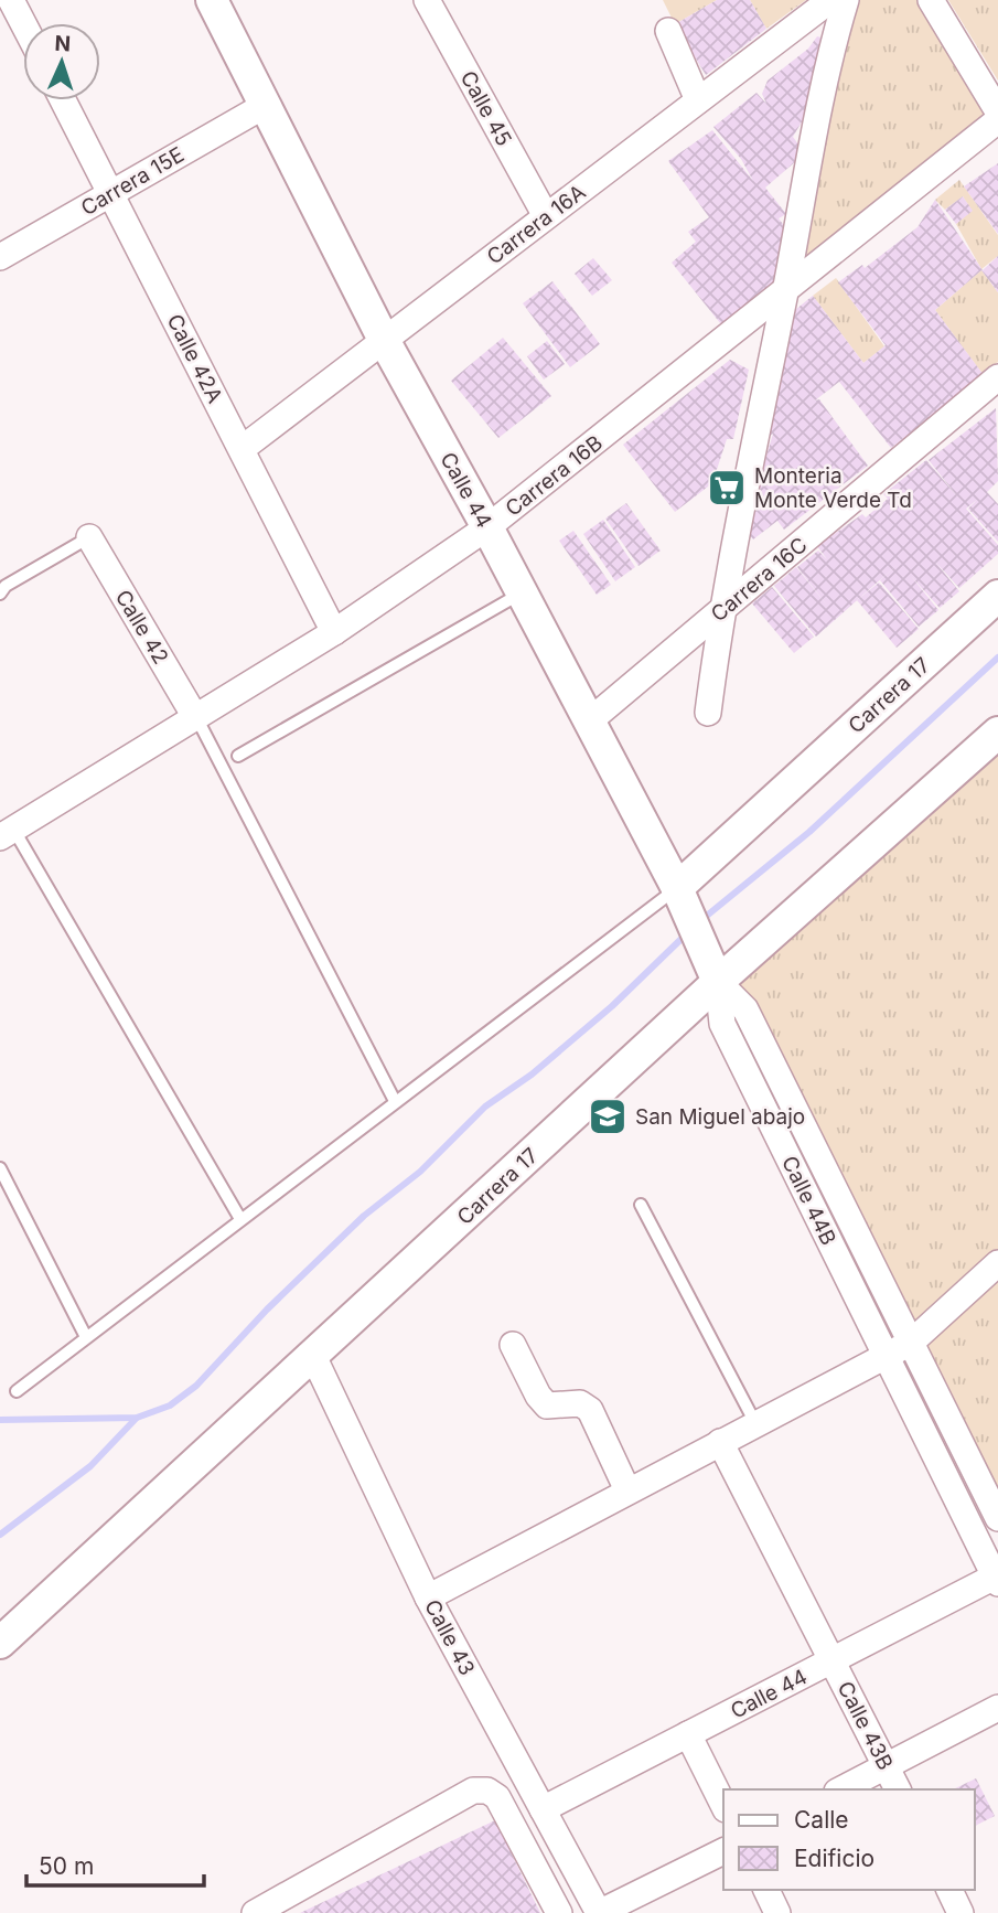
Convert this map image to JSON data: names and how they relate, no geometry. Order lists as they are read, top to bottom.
{
  "streets": {
    "street": [
      "Calle 45",
      "Carrera 15E",
      "Carrera 16A",
      "Calle 42A",
      "Carrera 16B",
      "Calle 44",
      "Carrera 16C",
      "Calle 42",
      "Carrera 17",
      "Calle 44B",
      "Calle 43",
      "Calle 43B"
    ]
  },
  "crossings": [
    ["Calle 45", "Carrera 16A"],
    ["Carrera 15E", "Calle 42A"],
    ["Carrera 15E", "Calle 44"],
    ["Carrera 16A", "Calle 42A"],
    ["Carrera 16A", "Calle 44"],
    ["Calle 42A", "Carrera 16B"],
    ["Carrera 16B", "Calle 44"],
    ["Carrera 16B", "Calle 42"],
    ["Calle 44", "Carrera 16C"],
    ["Calle 44", "Carrera 17"],
    ["Calle 44", "Calle 44B"],
    ["Calle 44", "Calle 43"],
    ["Calle 44", "Calle 43B"],
    ["Carrera 17", "Calle 44B"],
    ["Carrera 17", "Calle 43"]
  ],
  "places": {
    "supermarket": ["Monteria Monte Verde Td"],
    "school or university": ["San Miguel abajo"]
  },
  "legend": ["Calle", "Edificio"],
  "scale_bar": "50 m",
  "north": "top"
}
